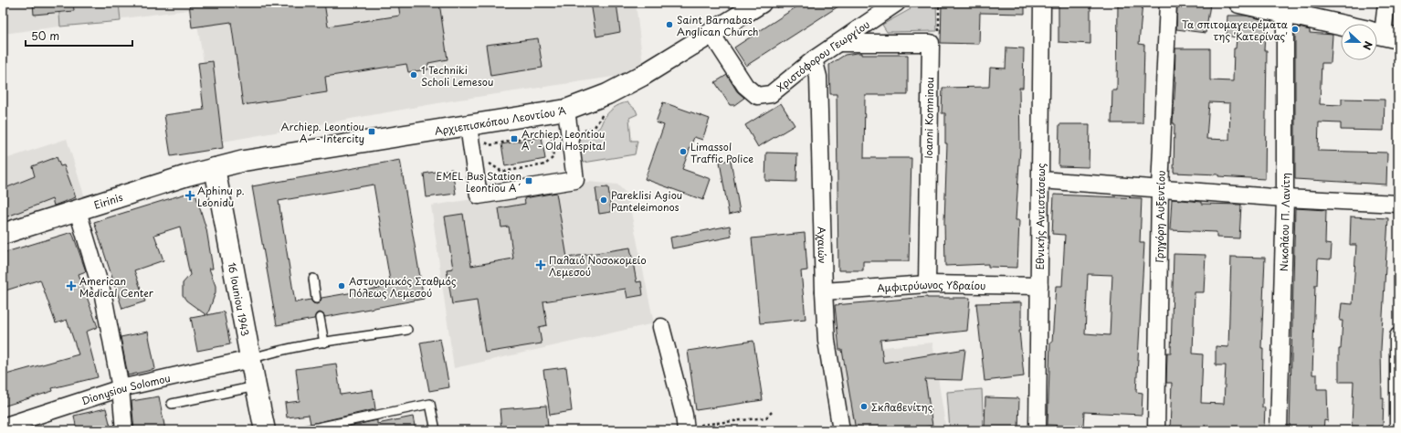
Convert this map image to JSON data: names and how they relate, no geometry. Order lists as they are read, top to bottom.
{
  "streets": {
    "main road": ["Αρχιεπισκόπου Λεοντίου Α΄", "Eirinis", "16 Iouniou 1943"],
    "street": [
      "Χριστόφορου Γεωργίου",
      "Ioanni Komninou",
      "Εθνικής Αντιστάσεως",
      "Γρηγόρη Αυξεντίου",
      "Νικολάου Π. Λανίτη",
      "Αχαιών",
      "Αμφιτρύωνος Υδραίου",
      "Dionysiou Solomou"
    ]
  },
  "crossings": [
    ["Χριστόφορου Γεωργίου", "Αρχιεπισκόπου Λεοντίου Α΄"],
    ["Χριστόφορου Γεωργίου", "Αχαιών"],
    ["Ioanni Komninou", "Αμφιτρύωνος Υδραίου"],
    ["Αρχιεπισκόπου Λεοντίου Α΄", "Eirinis"],
    ["Αρχιεπισκόπου Λεοντίου Α΄", "16 Iouniou 1943"],
    ["Eirinis", "16 Iouniou 1943"],
    ["Εθνικής Αντιστάσεως", "Αμφιτρύωνος Υδραίου"],
    ["Αχαιών", "Αμφιτρύωνος Υδραίου"],
    ["16 Iouniou 1943", "Dionysiou Solomou"]
  ],
  "places": {
    "other": [
      "Saint Barnabas Anglican Church",
      "Τα σπιτομαγειρέματα της 'Κατερίνας'",
      "1 Techniki Scholi Lemesou",
      "Limassol Traffic Police",
      "Pareklisi Agiou Panteleimonos",
      "Αστυνομικός Σταθμός Πόλεως Λεμεσού",
      "Σκλαβενίτης"
    ],
    "transit": ["Archiep. Leontiou A´ - Intercity", "Archiep. Leontiou A´ - Old Hospital", "EMEL Bus Station Leontiou A´"],
    "health": ["Aphinu p. Leonidu", "Παλαιό Νοσοκομείο Λεμεσού", "American Medical Center"]
  },
  "scale_bar": "50 m",
  "north": "right"
}
